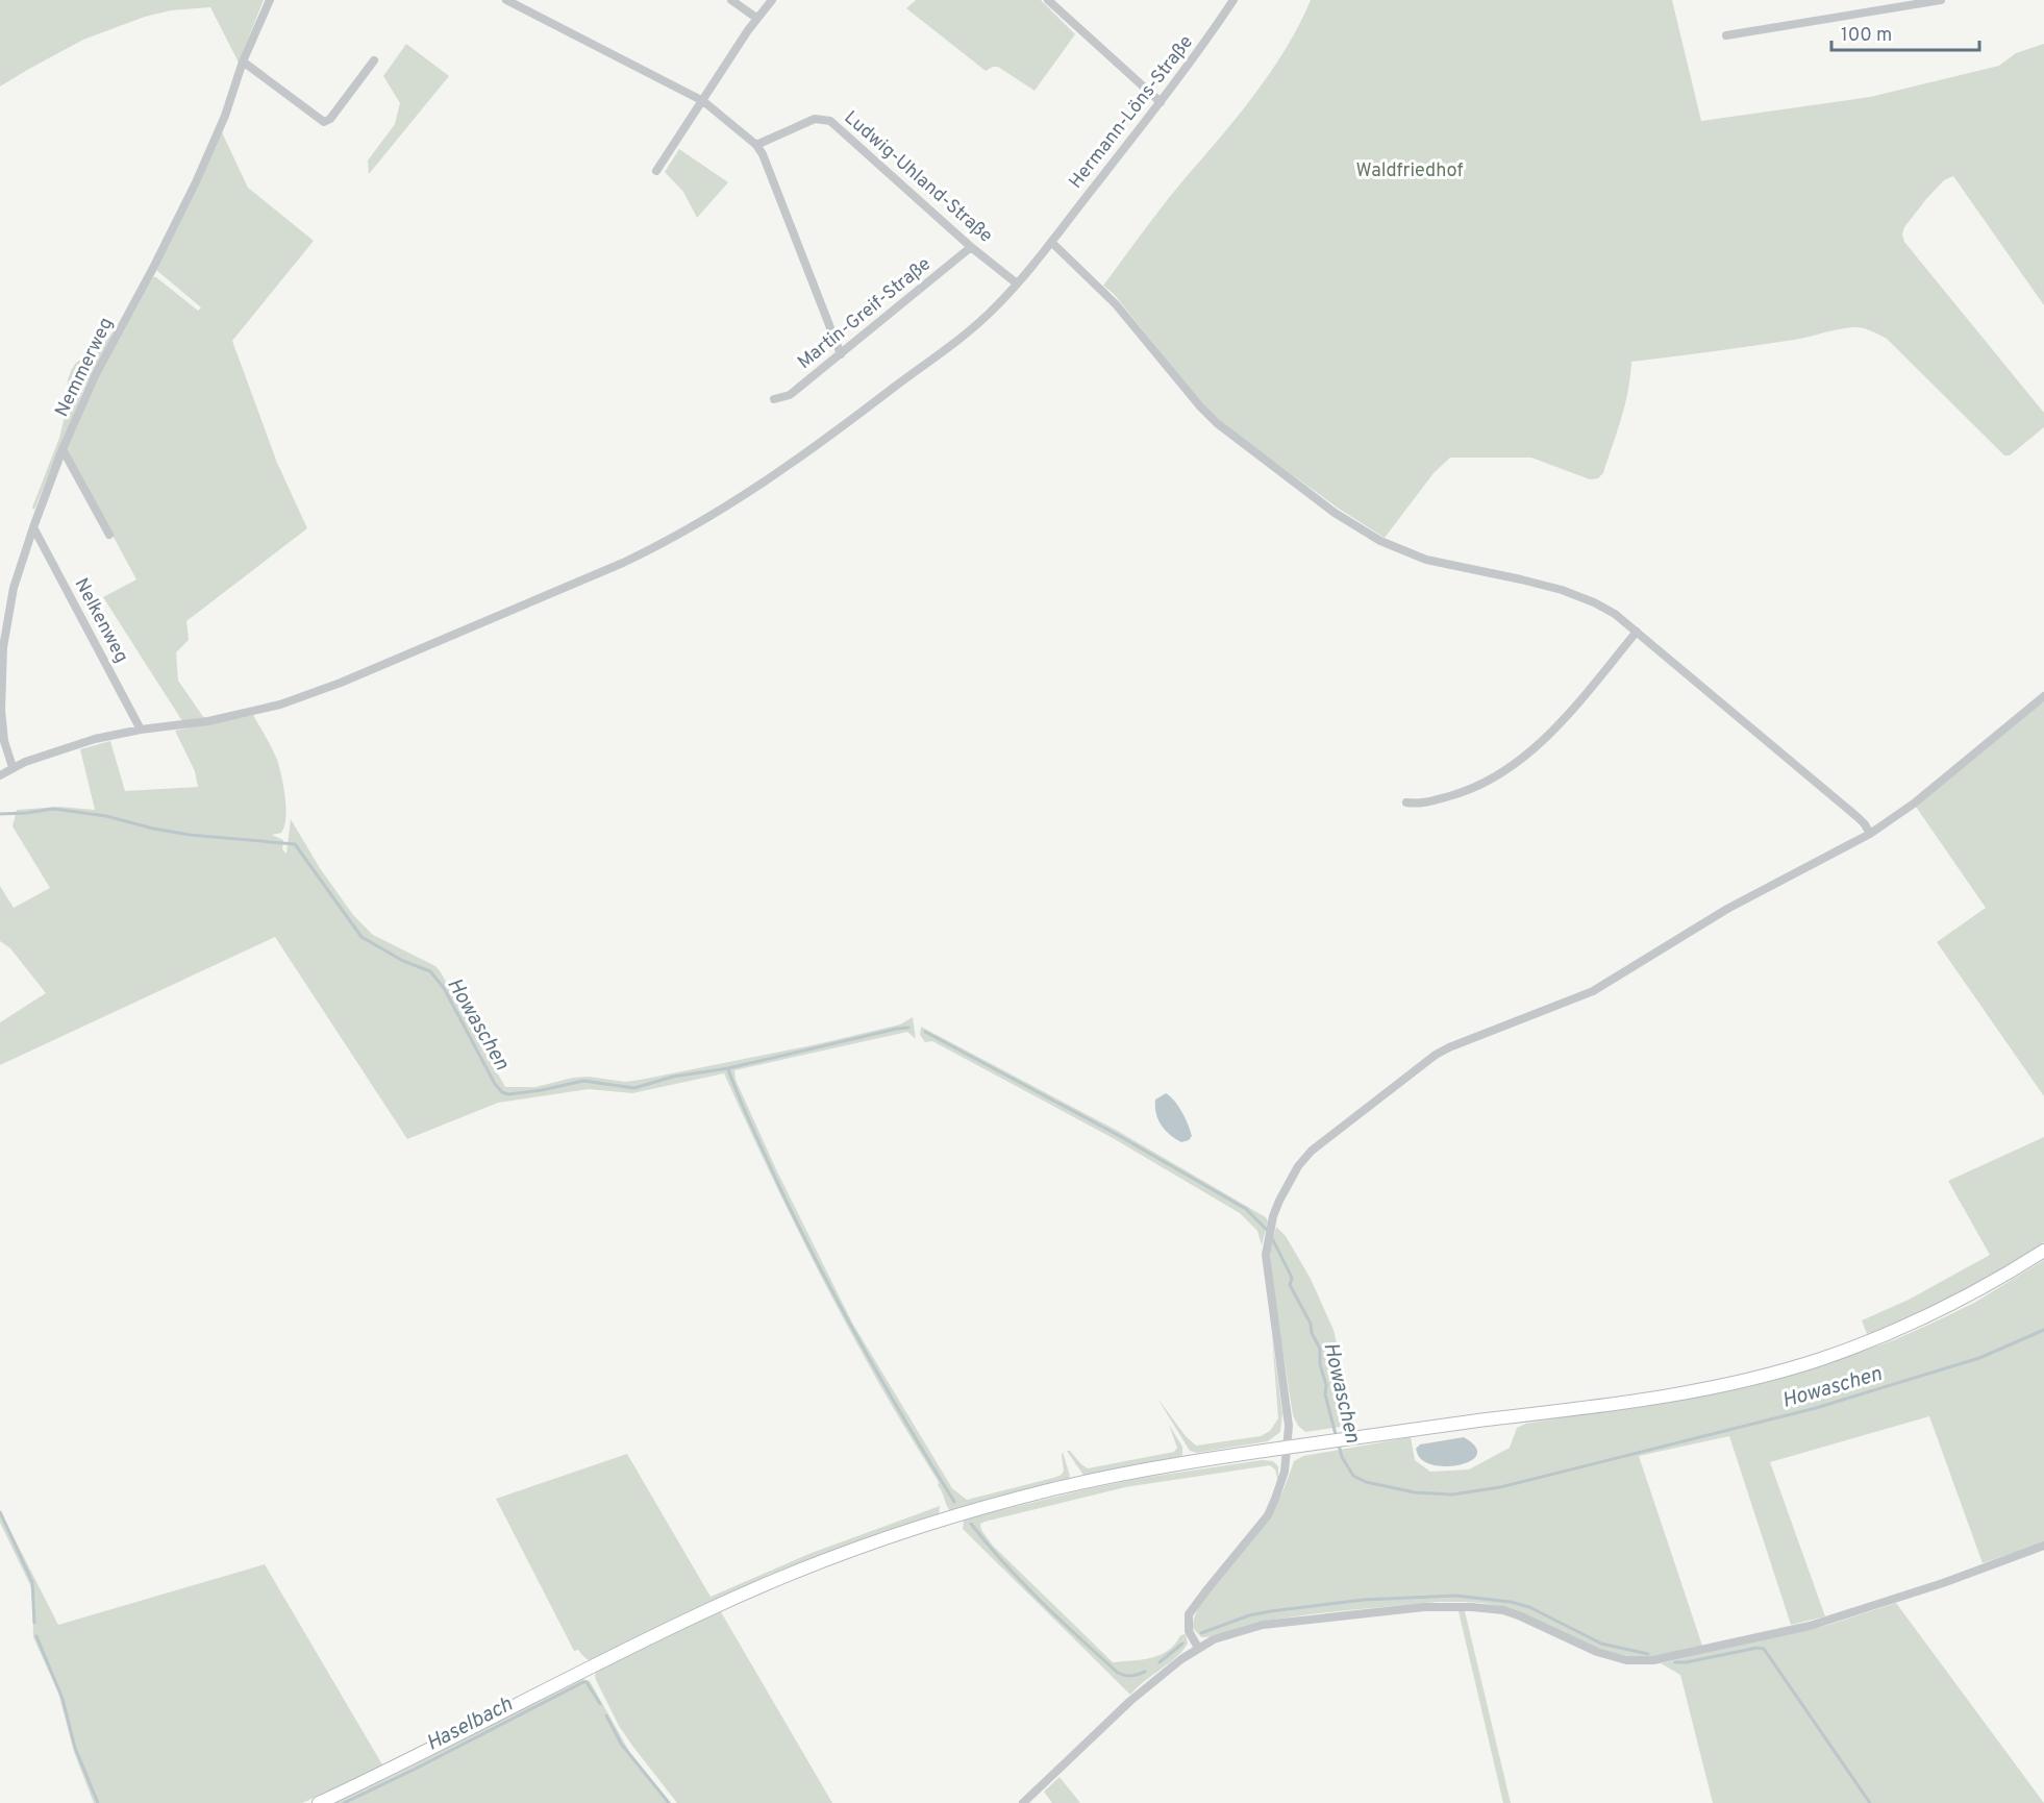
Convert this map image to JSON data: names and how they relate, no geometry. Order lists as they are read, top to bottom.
{
  "streets": {
    "street": [
      "Hermann-Löns-Straße",
      "Ludwig-Uhland-Straße",
      "Martin-Greif-Straße",
      "Nemmerweg",
      "Nelkenweg"
    ]
  },
  "crossings": [
    ["Hermann-Löns-Straße", "Ludwig-Uhland-Straße"],
    ["Hermann-Löns-Straße", "Nemmerweg"],
    ["Hermann-Löns-Straße", "Nelkenweg"],
    ["Ludwig-Uhland-Straße", "Martin-Greif-Straße"],
    ["Nemmerweg", "Nelkenweg"]
  ],
  "water": ["Howaschen", "Haselbach"],
  "parks": ["Waldfriedhof"],
  "scale_bar": "100 m"
}
